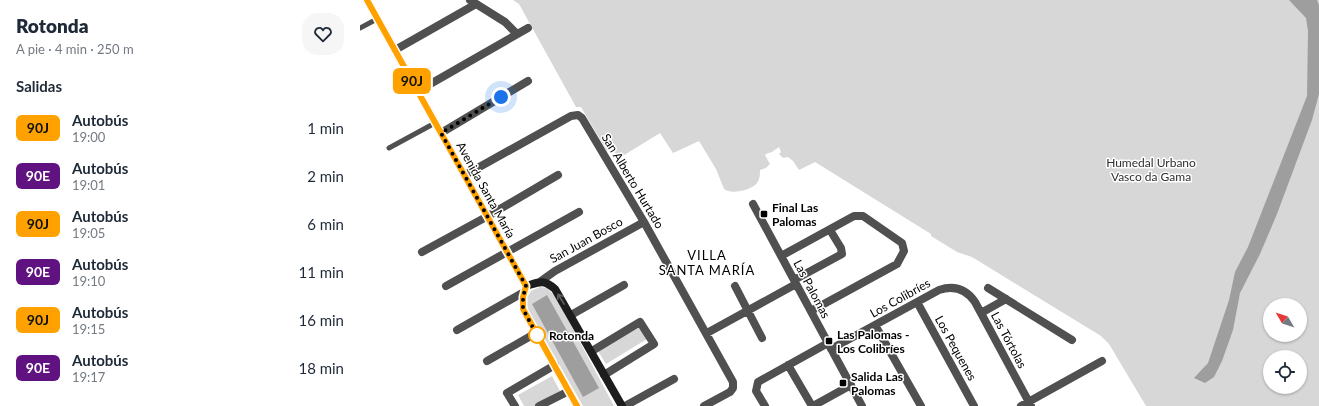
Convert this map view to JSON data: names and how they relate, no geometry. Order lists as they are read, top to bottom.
{
  "streets": {
    "street": [
      "San Alberto Hurtado",
      "Avenida Santa María",
      "San Juan Bosco",
      "Las Palomas",
      "Los Colibríes",
      "Las Tórtolas",
      "Los Pequenes"
    ]
  },
  "crossings": [
    ["San Alberto Hurtado", "Avenida Santa María"],
    ["San Alberto Hurtado", "San Juan Bosco"],
    ["Las Palomas", "Los Colibríes"],
    ["Los Colibríes", "Las Tórtolas"],
    ["Los Colibríes", "Los Pequenes"]
  ],
  "districts": ["VILLA SANTA MARÍA"],
  "parks": ["Humedal Urbano Vasco da Gama"],
  "places": {
    "transit": ["Final Las Palomas", "Las Palomas - Los Colibríes", "Salida Las Palomas"],
    "other": ["Rotonda"]
  },
  "lines": ["bus line 90J"],
  "north": "top left",
  "page": {
    "heading": [
      ["Rotonda", "A pie · 4 min · 250 m"],
      "Salidas"
    ],
    "on_map": "90J",
    "list": [
      {
        "mark": "90J",
        "name": "Autobús",
        "note": "19:00",
        "value": "1 min"
      },
      {
        "mark": "90E",
        "name": "Autobús",
        "note": "19:01",
        "value": "2 min"
      },
      {
        "mark": "90J",
        "name": "Autobús",
        "note": "19:05",
        "value": "6 min"
      },
      {
        "mark": "90E",
        "name": "Autobús",
        "note": "19:10",
        "value": "11 min"
      },
      {
        "mark": "90J",
        "name": "Autobús",
        "note": "19:15",
        "value": "16 min"
      },
      {
        "mark": "90E",
        "name": "Autobús",
        "note": "19:17",
        "value": "18 min"
      }
    ]
  }
}
